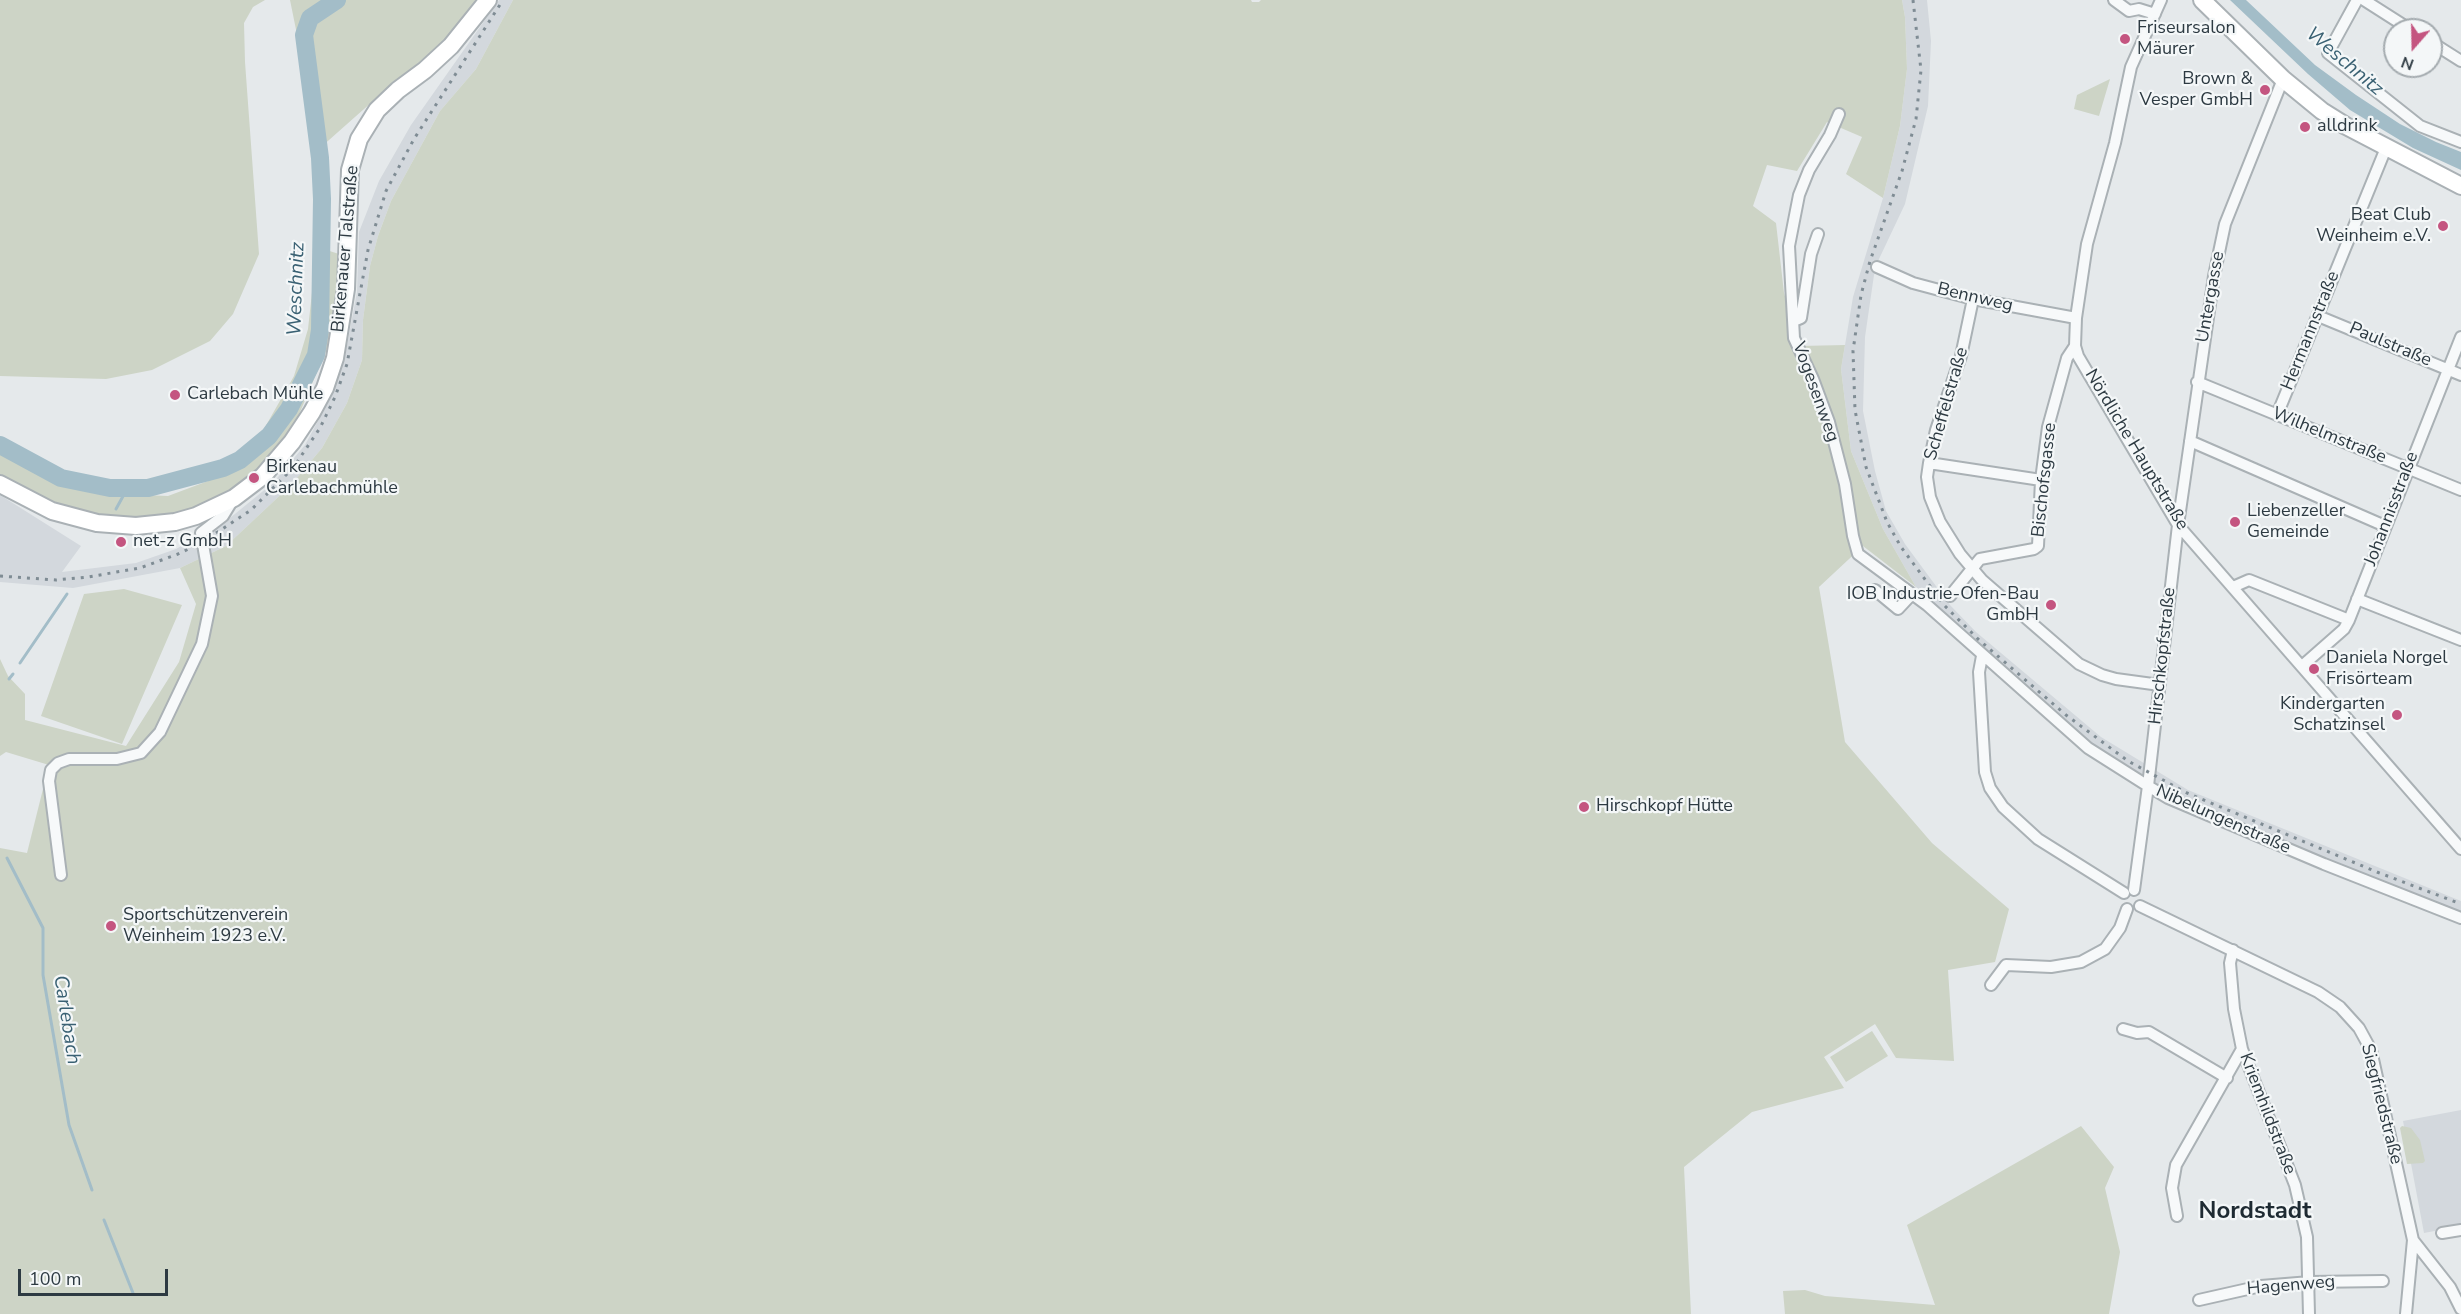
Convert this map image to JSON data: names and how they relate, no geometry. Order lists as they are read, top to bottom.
{
  "streets": {
    "main road": ["Birkenauer Talstraße"],
    "street": [
      "Untergasse",
      "Bennweg",
      "Hermannstraße",
      "Paulstraße",
      "Vogesenweg",
      "Scheffelstraße",
      "Wilhelmstraße",
      "Nördliche Hauptstraße",
      "Bischofsgasse",
      "Johannisstraße",
      "Hirschkopfstraße",
      "Nibelungenstraße",
      "Siegfriedstraße",
      "Kriemhildstraße",
      "Hagenweg"
    ]
  },
  "crossings": [
    ["Untergasse", "Wilhelmstraße"],
    ["Untergasse", "Nördliche Hauptstraße"],
    ["Untergasse", "Hirschkopfstraße"],
    ["Bennweg", "Scheffelstraße"],
    ["Bennweg", "Nördliche Hauptstraße"],
    ["Hermannstraße", "Paulstraße"],
    ["Hermannstraße", "Wilhelmstraße"],
    ["Paulstraße", "Johannisstraße"],
    ["Vogesenweg", "Nibelungenstraße"],
    ["Scheffelstraße", "Bischofsgasse"],
    ["Scheffelstraße", "Hirschkopfstraße"],
    ["Wilhelmstraße", "Johannisstraße"],
    ["Nördliche Hauptstraße", "Bischofsgasse"],
    ["Nördliche Hauptstraße", "Johannisstraße"],
    ["Nördliche Hauptstraße", "Hirschkopfstraße"],
    ["Hirschkopfstraße", "Nibelungenstraße"],
    ["Hirschkopfstraße", "Siegfriedstraße"],
    ["Siegfriedstraße", "Kriemhildstraße"],
    ["Kriemhildstraße", "Hagenweg"]
  ],
  "districts": ["Nordstadt"],
  "water": ["Weschnitz", "Carlebach"],
  "places": [
    "Friseursalon Mäurer",
    "Brown & Vesper GmbH",
    "alldrink",
    "Beat Club Weinheim e.V.",
    "Carlebach Mühle",
    "Birkenau Carlebachmühle",
    "Liebenzeller Gemeinde",
    "net-z GmbH",
    "IOB Industrie-Ofen-Bau GmbH",
    "Daniela Norgel Frisörteam",
    "Kindergarten Schatzinsel",
    "Hirschkopf Hütte",
    "Sportschützenverein Weinheim 1923 e.V."
  ],
  "scale_bar": "100 m",
  "north": "bottom"
}
